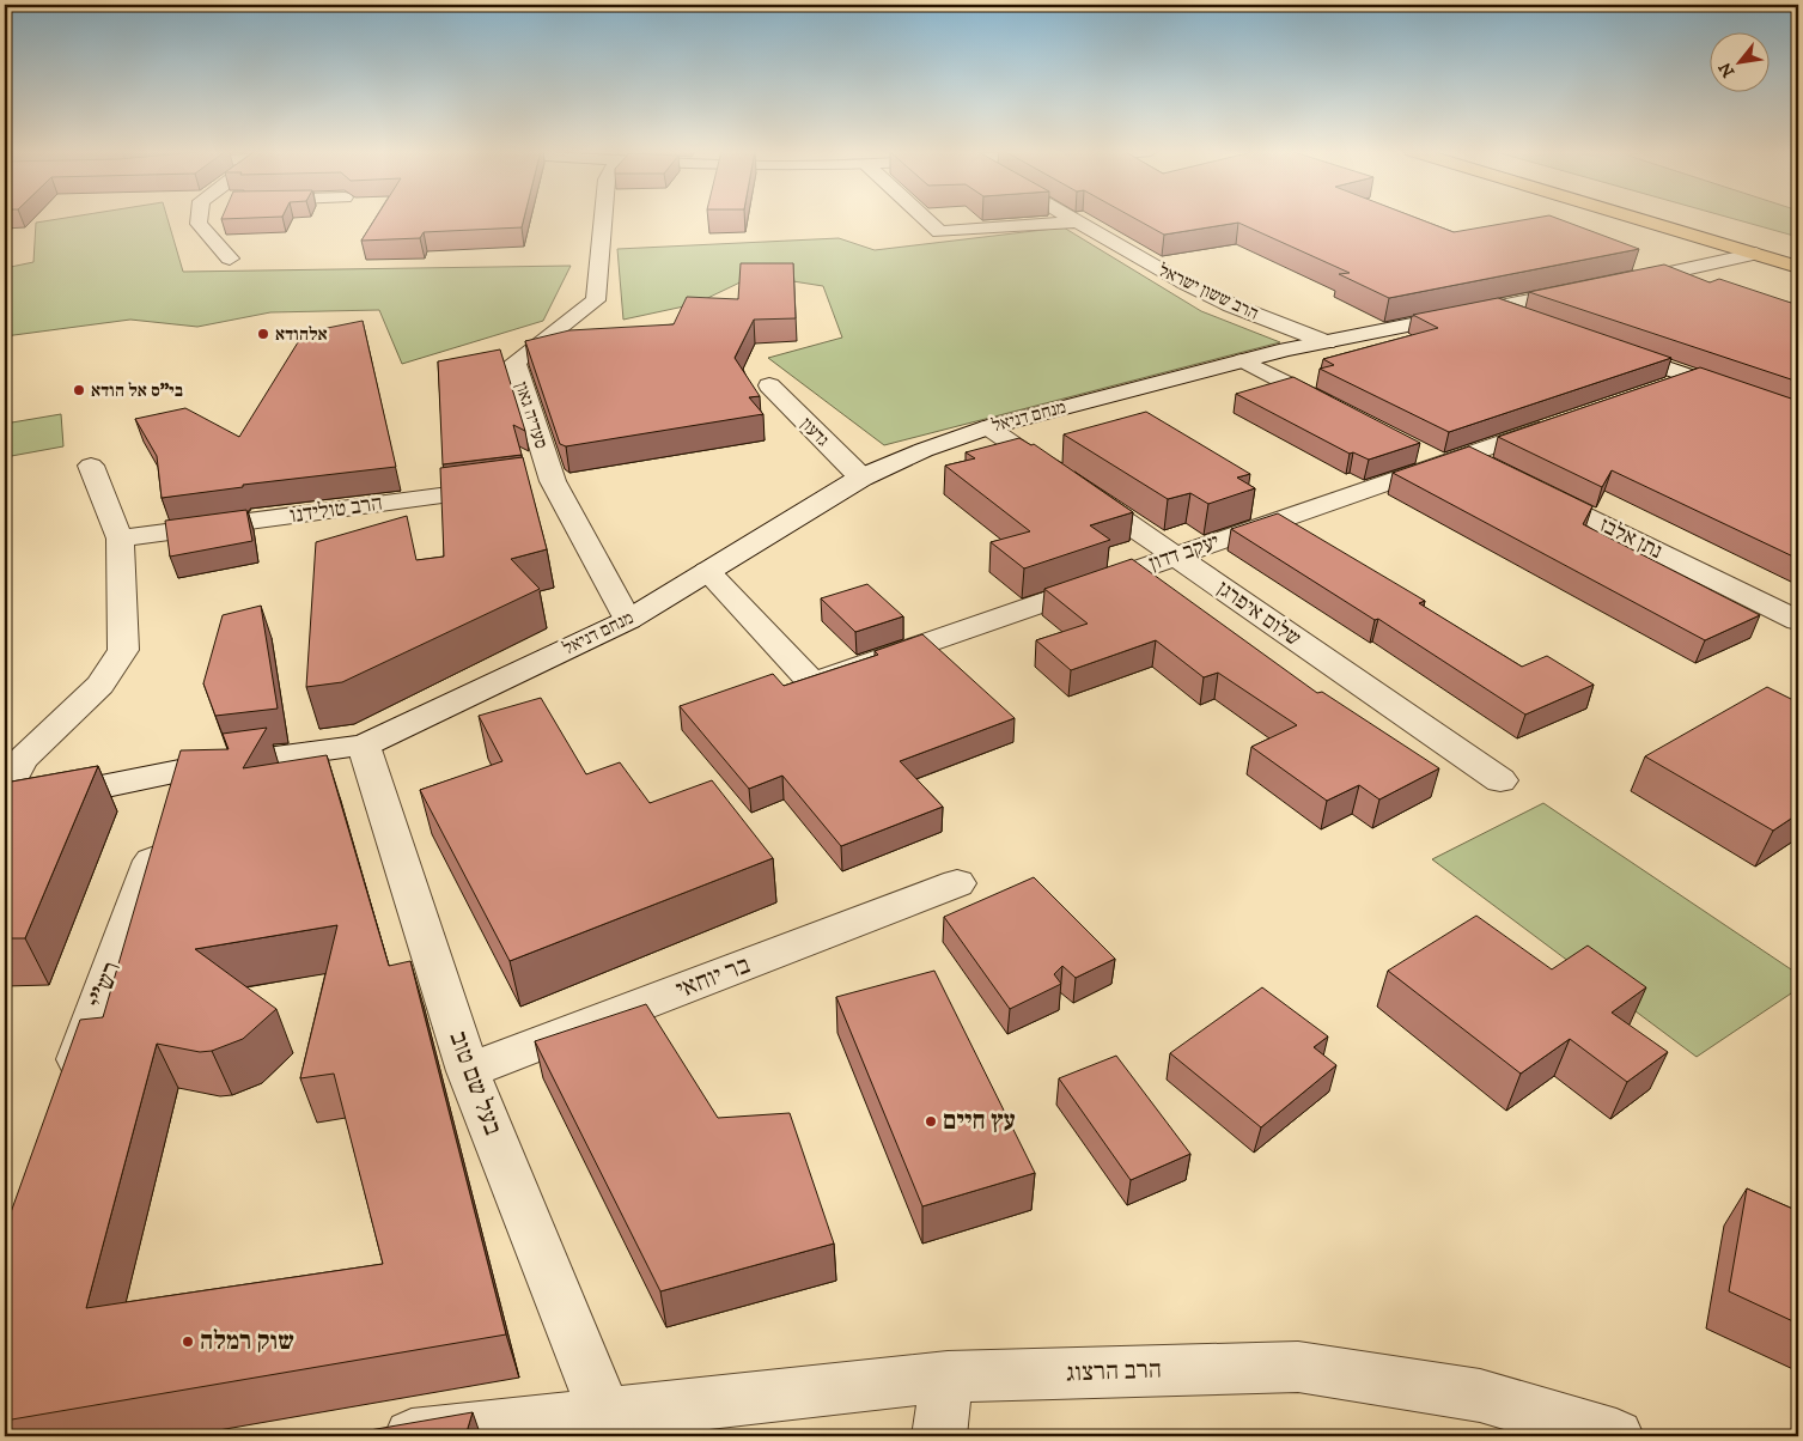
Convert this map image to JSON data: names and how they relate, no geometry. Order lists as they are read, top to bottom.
{
  "streets": {
    "street": [
      "הרב ששון ישראל",
      "סעדיה גאון",
      "מנחם דניאל",
      "גדעון",
      "הרב טולידנו",
      "נתן אלבז",
      "יעקב דדון",
      "שלום איפרגן",
      "בר יוחאי",
      "רש\"י",
      "בעל שם טוב",
      "הרב הרצוג"
    ]
  },
  "crossings": [
    ["הרב ששון ישראל", "מנחם דניאל"],
    ["סעדיה גאון", "מנחם דניאל"],
    ["סעדיה גאון", "הרב טולידנו"],
    ["מנחם דניאל", "גדעון"],
    ["מנחם דניאל", "יעקב דדון"],
    ["מנחם דניאל", "שלום איפרגן"],
    ["מנחם דניאל", "רש\"י"],
    ["מנחם דניאל", "בעל שם טוב"],
    ["יעקב דדון", "שלום איפרגן"],
    ["בר יוחאי", "בעל שם טוב"],
    ["בעל שם טוב", "הרב הרצוג"]
  ],
  "places": [
    "אלהודא",
    "בי\"ס אל הודא",
    "עץ חיים",
    "שוק רמלה"
  ],
  "north": "bottom left"
}
